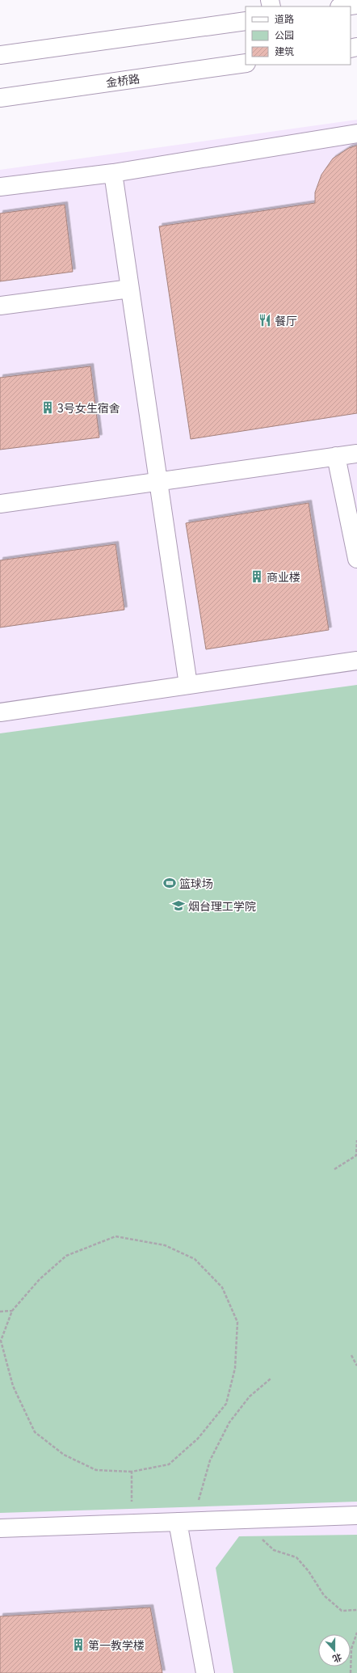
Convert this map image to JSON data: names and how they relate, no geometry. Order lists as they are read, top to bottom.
{
  "streets": {
    "street": ["金桥路"]
  },
  "places": {
    "restaurant": ["餐厅"],
    "building": ["3号女生宿舍", "商业楼", "第一教学楼"],
    "sports": ["篮球场"],
    "school or university": ["烟台理工学院"]
  },
  "legend": ["道路", "公园", "建筑"],
  "north": "bottom"
}
